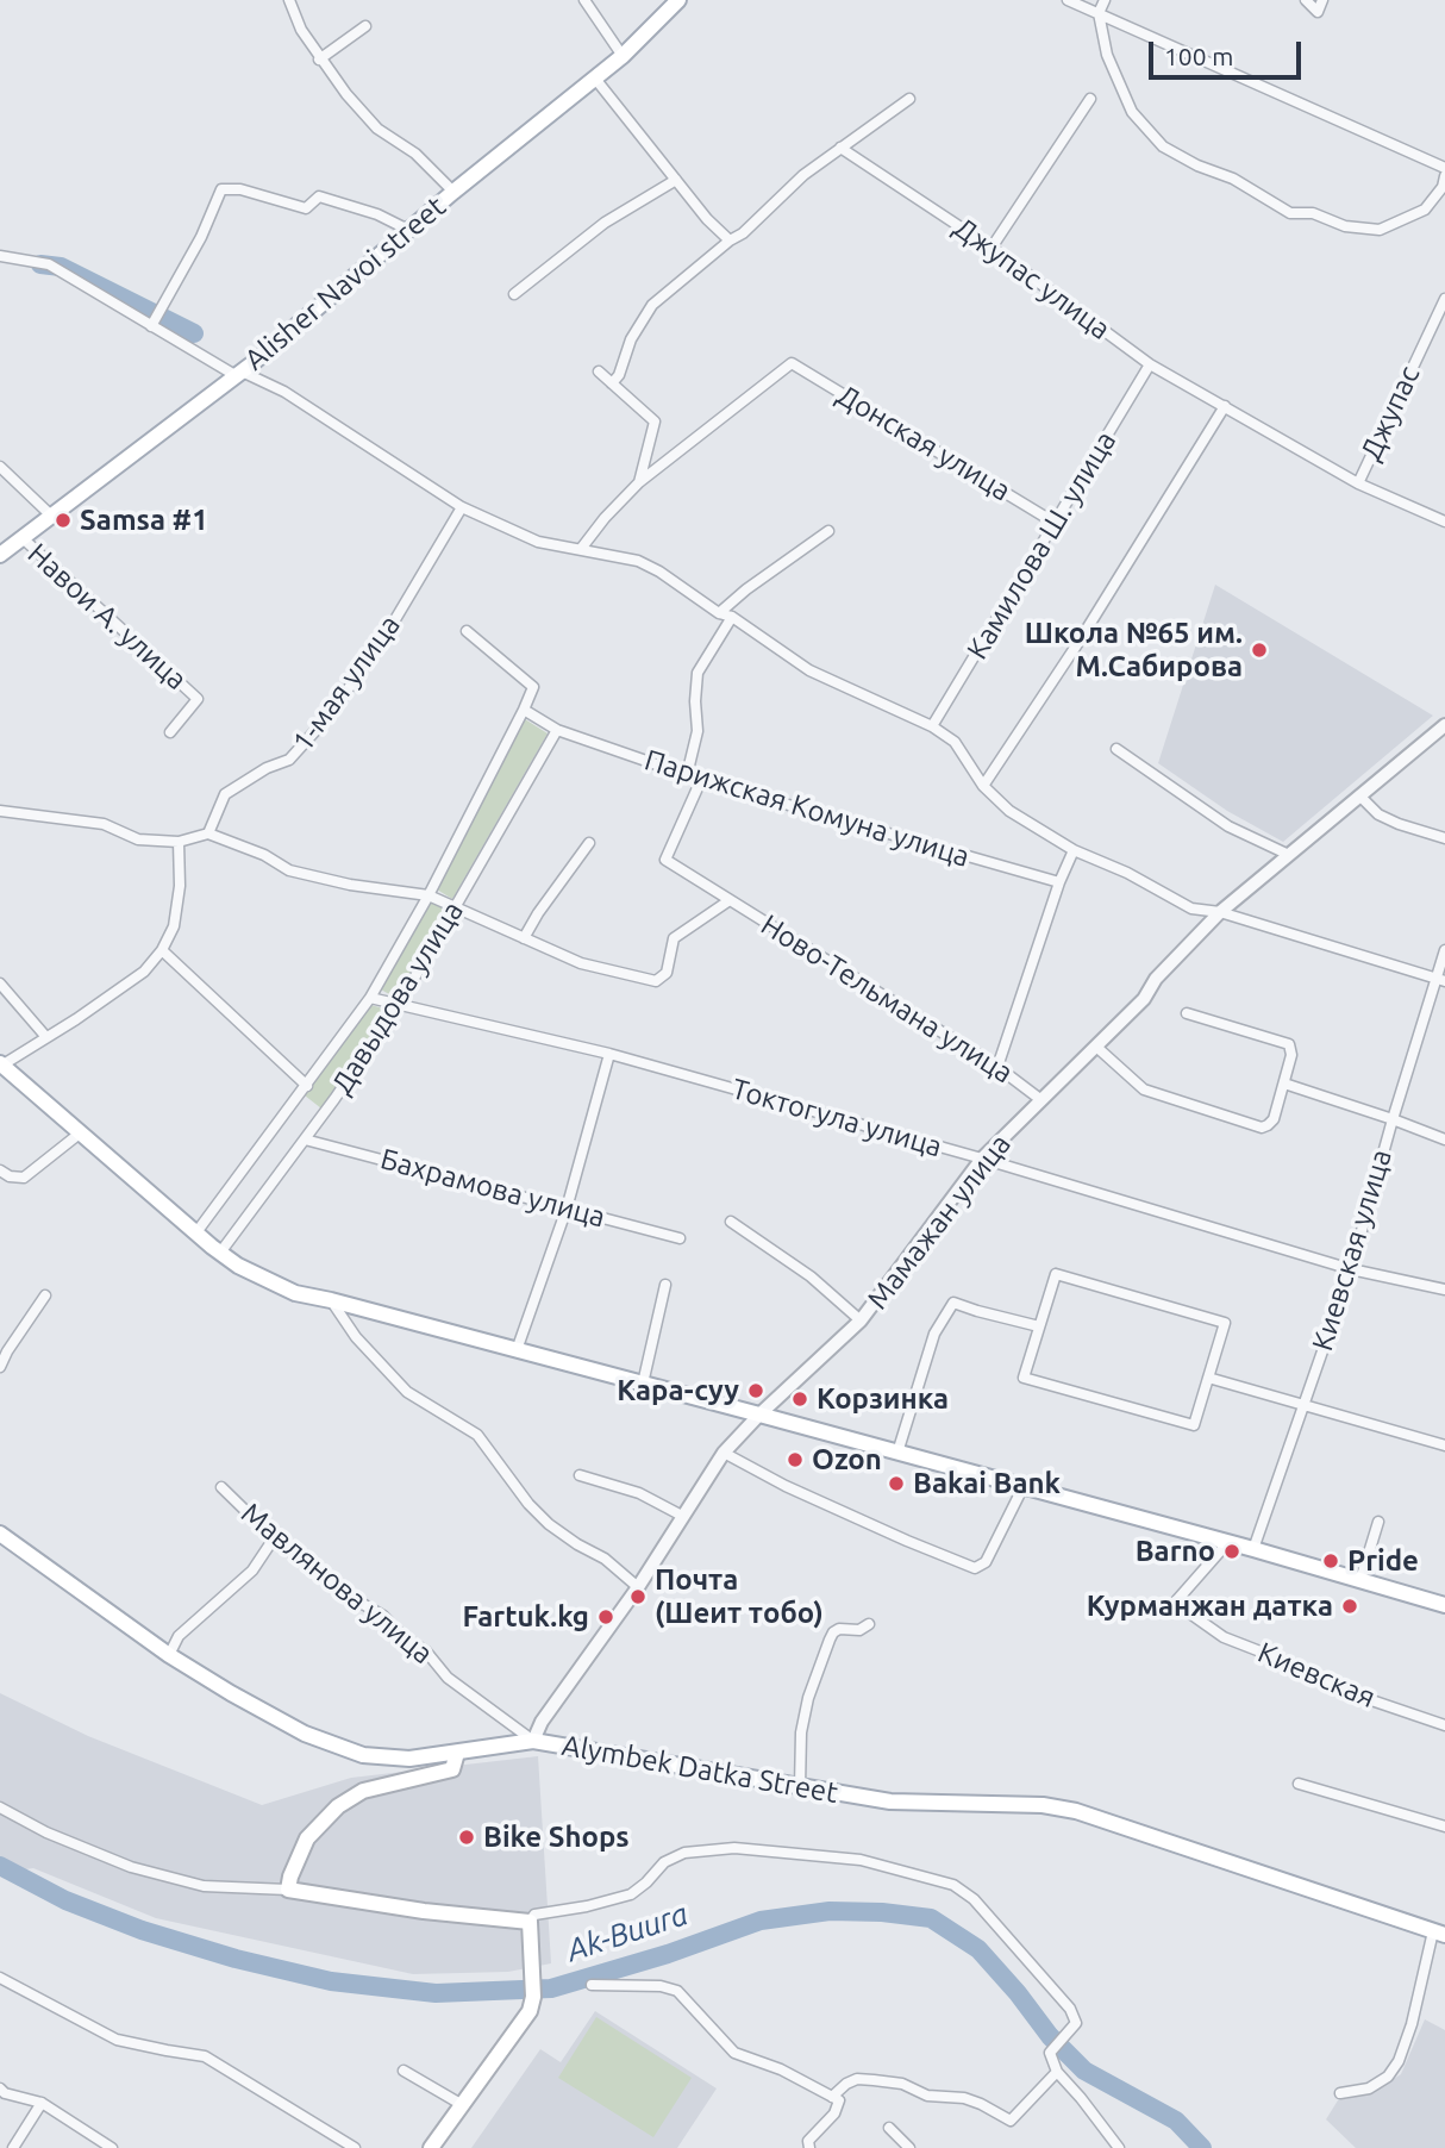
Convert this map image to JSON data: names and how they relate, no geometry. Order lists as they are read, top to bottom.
{
  "streets": {
    "main road": ["Alisher Navoi street", "Alymbek Datka Street"],
    "street": [
      "Джупас улица",
      "Джупас",
      "Донская улица",
      "Камилова Ш. улица",
      "Навои А. улица",
      "1-мая улица",
      "Парижская Комуна улица",
      "Давыдова улица",
      "Ново-Тельмана улица",
      "Токтогула улица",
      "Бахрамова улица",
      "Мамажан улица",
      "Киевская улица",
      "Мавлянова улица",
      "Киевская"
    ]
  },
  "crossings": [
    ["Джупас улица", "Джупас"],
    ["Джупас улица", "Камилова Ш. улица"],
    ["Alisher Navoi street", "Навои А. улица"],
    ["Донская улица", "Камилова Ш. улица"],
    ["1-мая улица", "Ново-Тельмана улица"],
    ["Парижская Комуна улица", "Давыдова улица"],
    ["Парижская Комуна улица", "Ново-Тельмана улица"],
    ["Давыдова улица", "Ново-Тельмана улица"],
    ["Давыдова улица", "Токтогула улица"],
    ["Давыдова улица", "Бахрамова улица"],
    ["Ново-Тельмана улица", "Мамажан улица"],
    ["Токтогула улица", "Мамажан улица"],
    ["Токтогула улица", "Киевская улица"],
    ["Мамажан улица", "Мавлянова улица"],
    ["Мамажан улица", "Alymbek Datka Street"],
    ["Мавлянова улица", "Alymbek Datka Street"]
  ],
  "water": ["Ak-Buura"],
  "places": [
    "Samsa #1",
    "Школа №65 им. М.Сабирова",
    "Кара-суу",
    "Корзинка",
    "Ozon",
    "Bakai Bank",
    "Barno",
    "Pride",
    "Почта (Шеит тобо)",
    "Курманжан датка",
    "Fartuk.kg",
    "Bike Shops"
  ],
  "scale_bar": "100 m"
}
